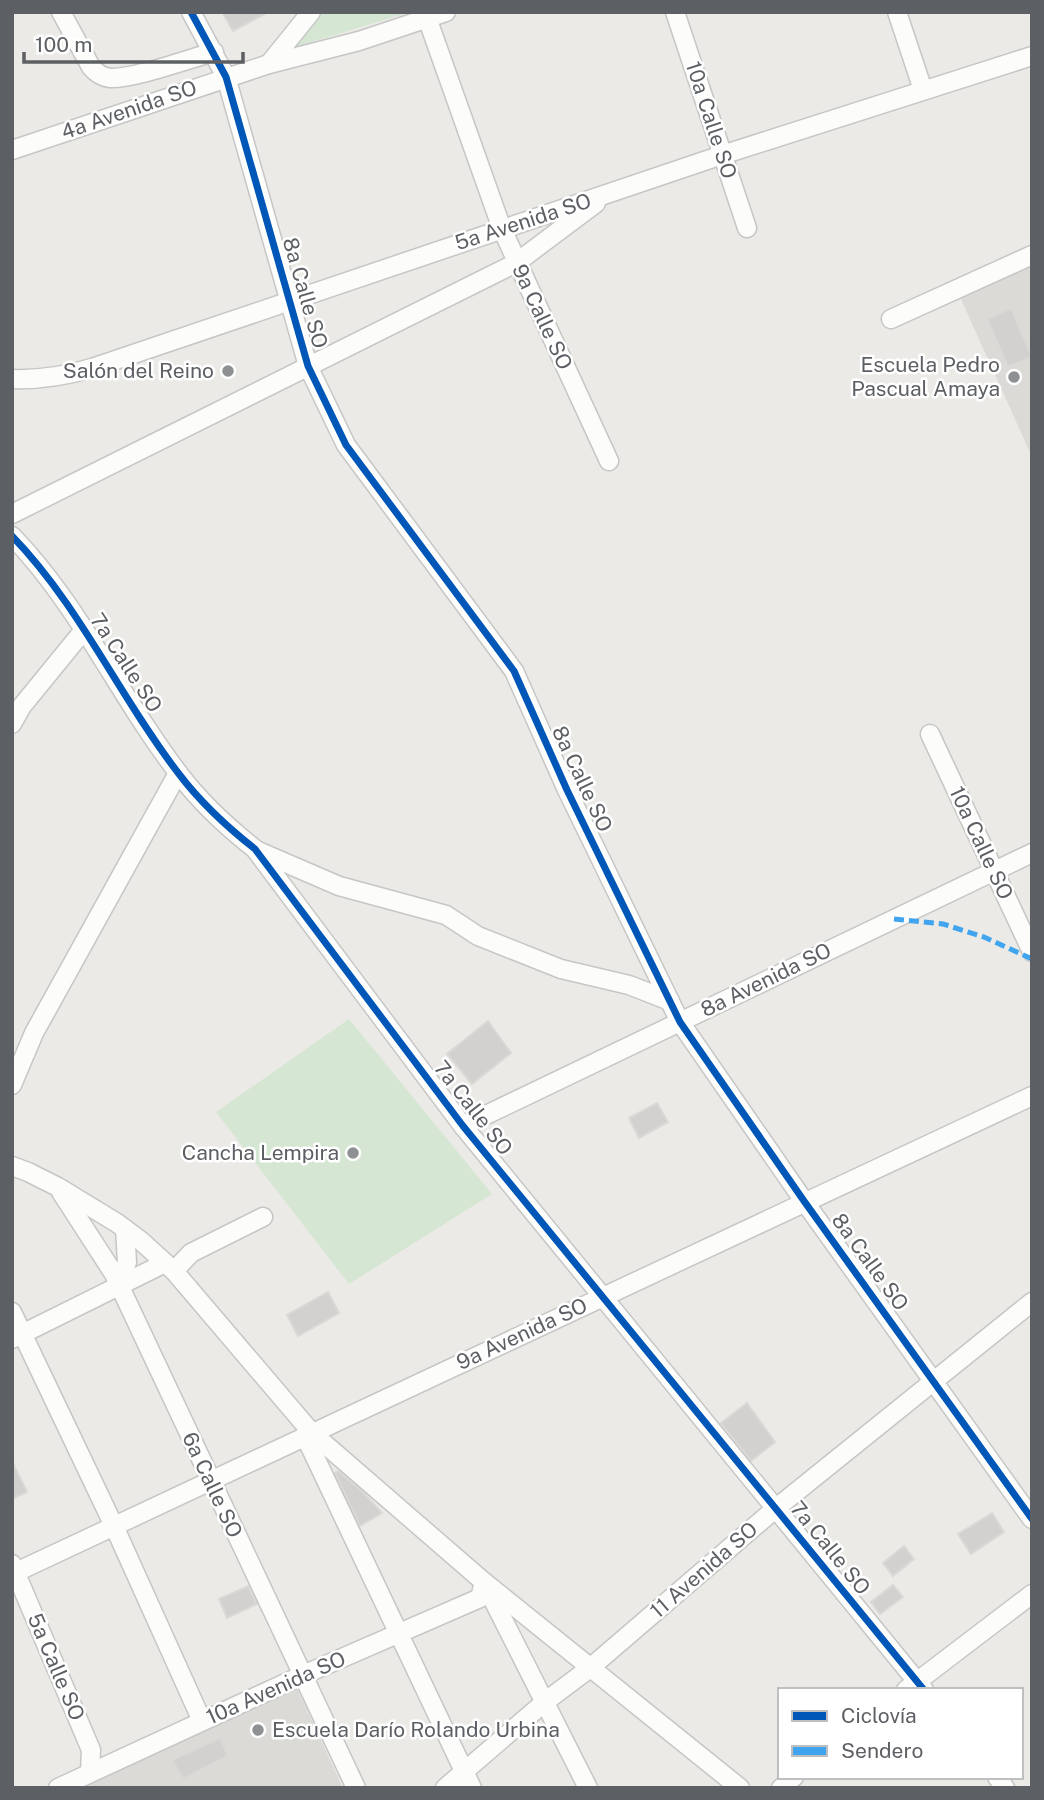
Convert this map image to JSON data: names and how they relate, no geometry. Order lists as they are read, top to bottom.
{
  "streets": {
    "street": [
      "4a Avenida SO",
      "10a Calle SO",
      "5a Avenida SO",
      "8a Calle SO",
      "9a Calle SO",
      "7a Calle SO",
      "8a Avenida SO",
      "9a Avenida SO",
      "6a Calle SO",
      "11 Avenida SO",
      "5a Calle SO",
      "10a Avenida SO"
    ]
  },
  "crossings": [
    ["4a Avenida SO", "8a Calle SO"],
    ["4a Avenida SO", "9a Calle SO"],
    ["10a Calle SO", "5a Avenida SO"],
    ["10a Calle SO", "8a Avenida SO"],
    ["5a Avenida SO", "8a Calle SO"],
    ["5a Avenida SO", "9a Calle SO"],
    ["8a Calle SO", "8a Avenida SO"],
    ["8a Calle SO", "9a Avenida SO"],
    ["8a Calle SO", "11 Avenida SO"],
    ["7a Calle SO", "8a Avenida SO"],
    ["7a Calle SO", "9a Avenida SO"],
    ["7a Calle SO", "11 Avenida SO"],
    ["9a Avenida SO", "6a Calle SO"],
    ["9a Avenida SO", "5a Calle SO"],
    ["6a Calle SO", "10a Avenida SO"],
    ["5a Calle SO", "10a Avenida SO"]
  ],
  "places": [
    "Salón del Reino",
    "Escuela Pedro Pascual Amaya",
    "Cancha Lempira",
    "Escuela Darío Rolando Urbina"
  ],
  "legend": ["Ciclovía", "Sendero"],
  "scale_bar": "100 m"
}
